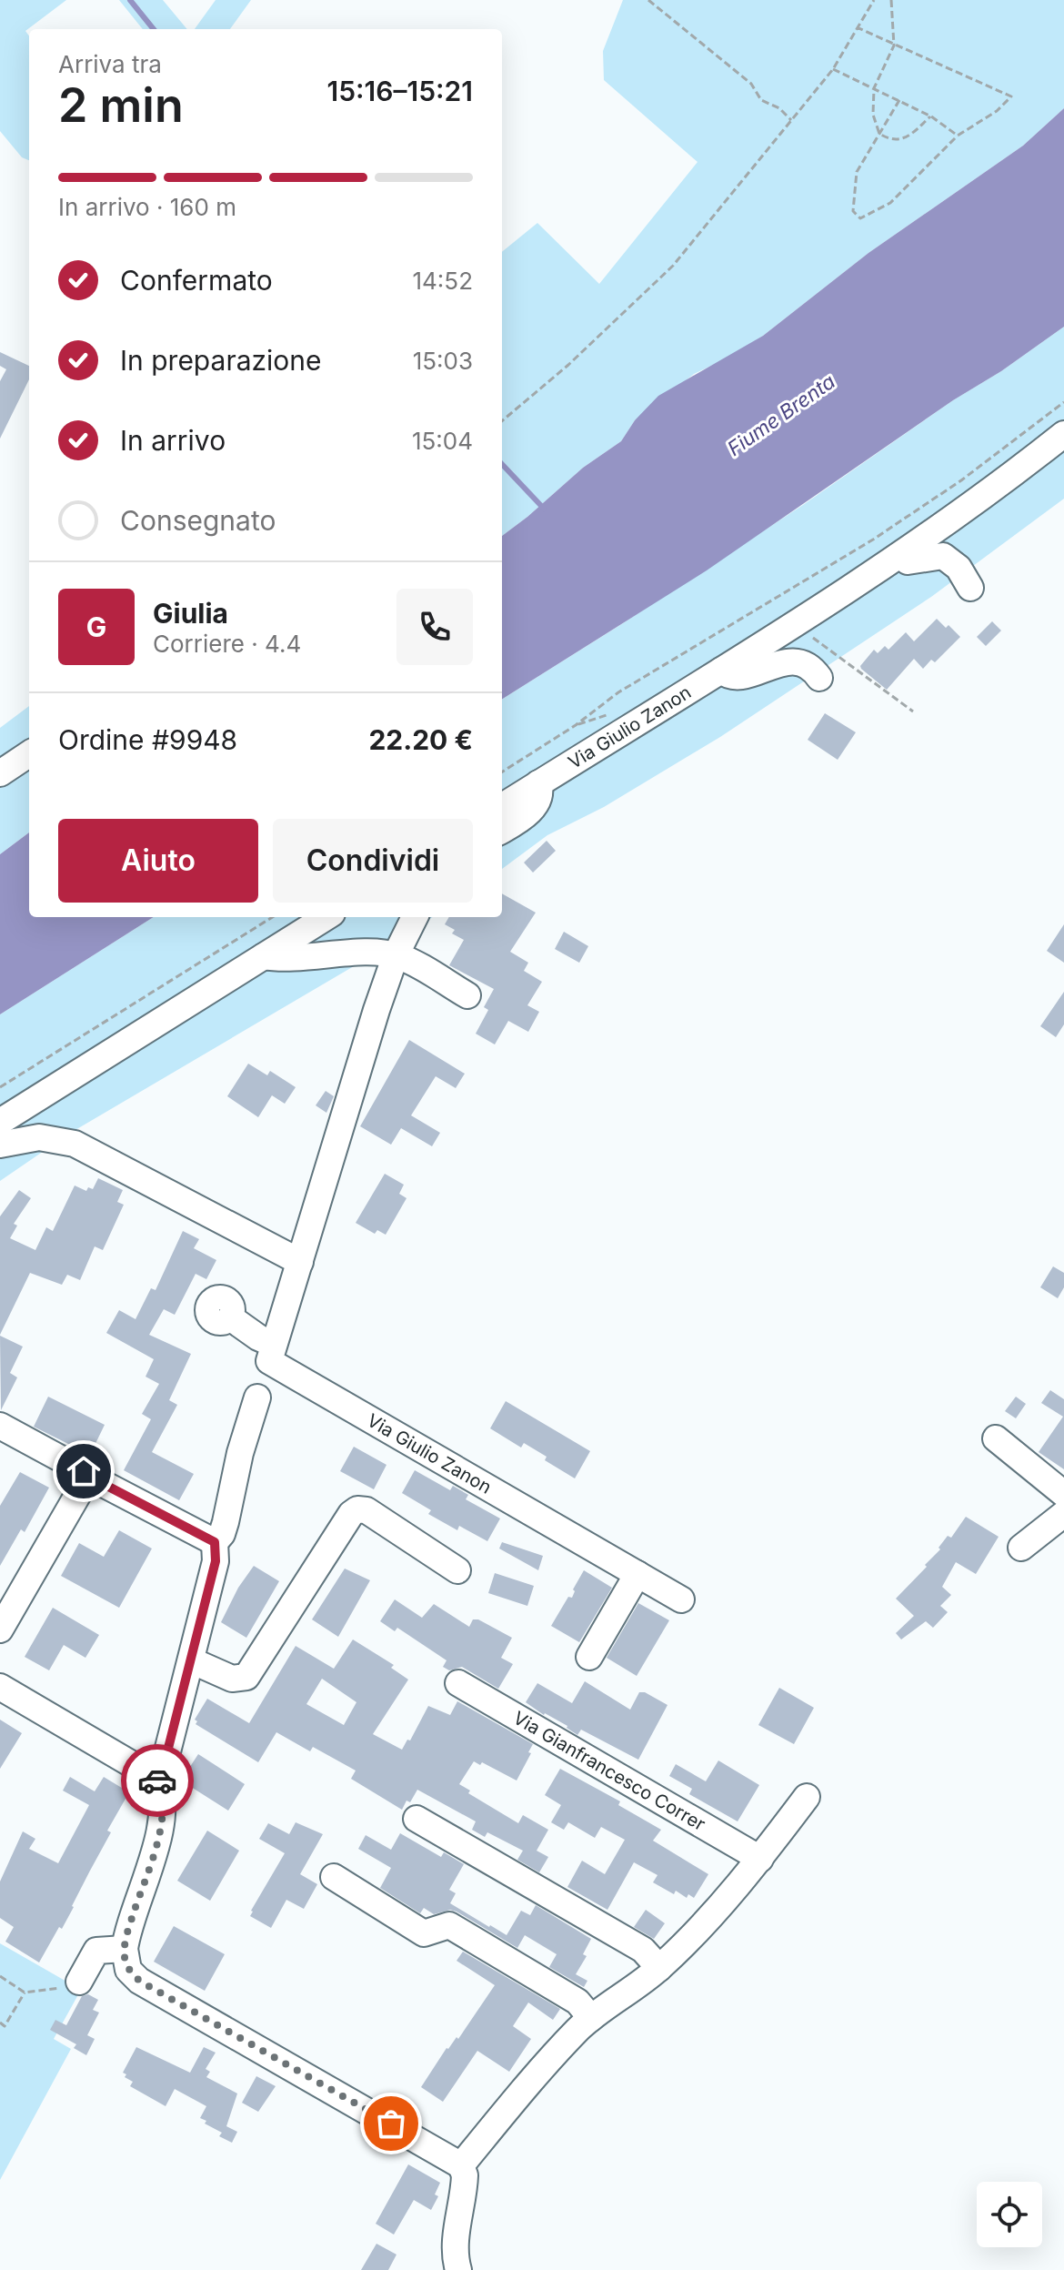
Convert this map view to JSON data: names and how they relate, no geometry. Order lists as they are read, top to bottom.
{
  "streets": {
    "street": ["Via Giulio Zanon", "Via Gianfrancesco Correr"]
  },
  "water": ["Fiume Brenta"],
  "page": {
    "heading": ["2 min", "Arriva tra", "15:16–15:21"],
    "panel": [
      "Giulia",
      "Corriere · 4.4",
      "Ordine #9948",
      "22.20 €"
    ],
    "bar": "In arrivo · 160 m",
    "list": [
      ["Confermato", "14:52"],
      ["In preparazione", "15:03"],
      ["In arrivo", "15:04"],
      "Consegnato"
    ],
    "round": "G",
    "buttons": ["Aiuto", "Condividi"]
  }
}
